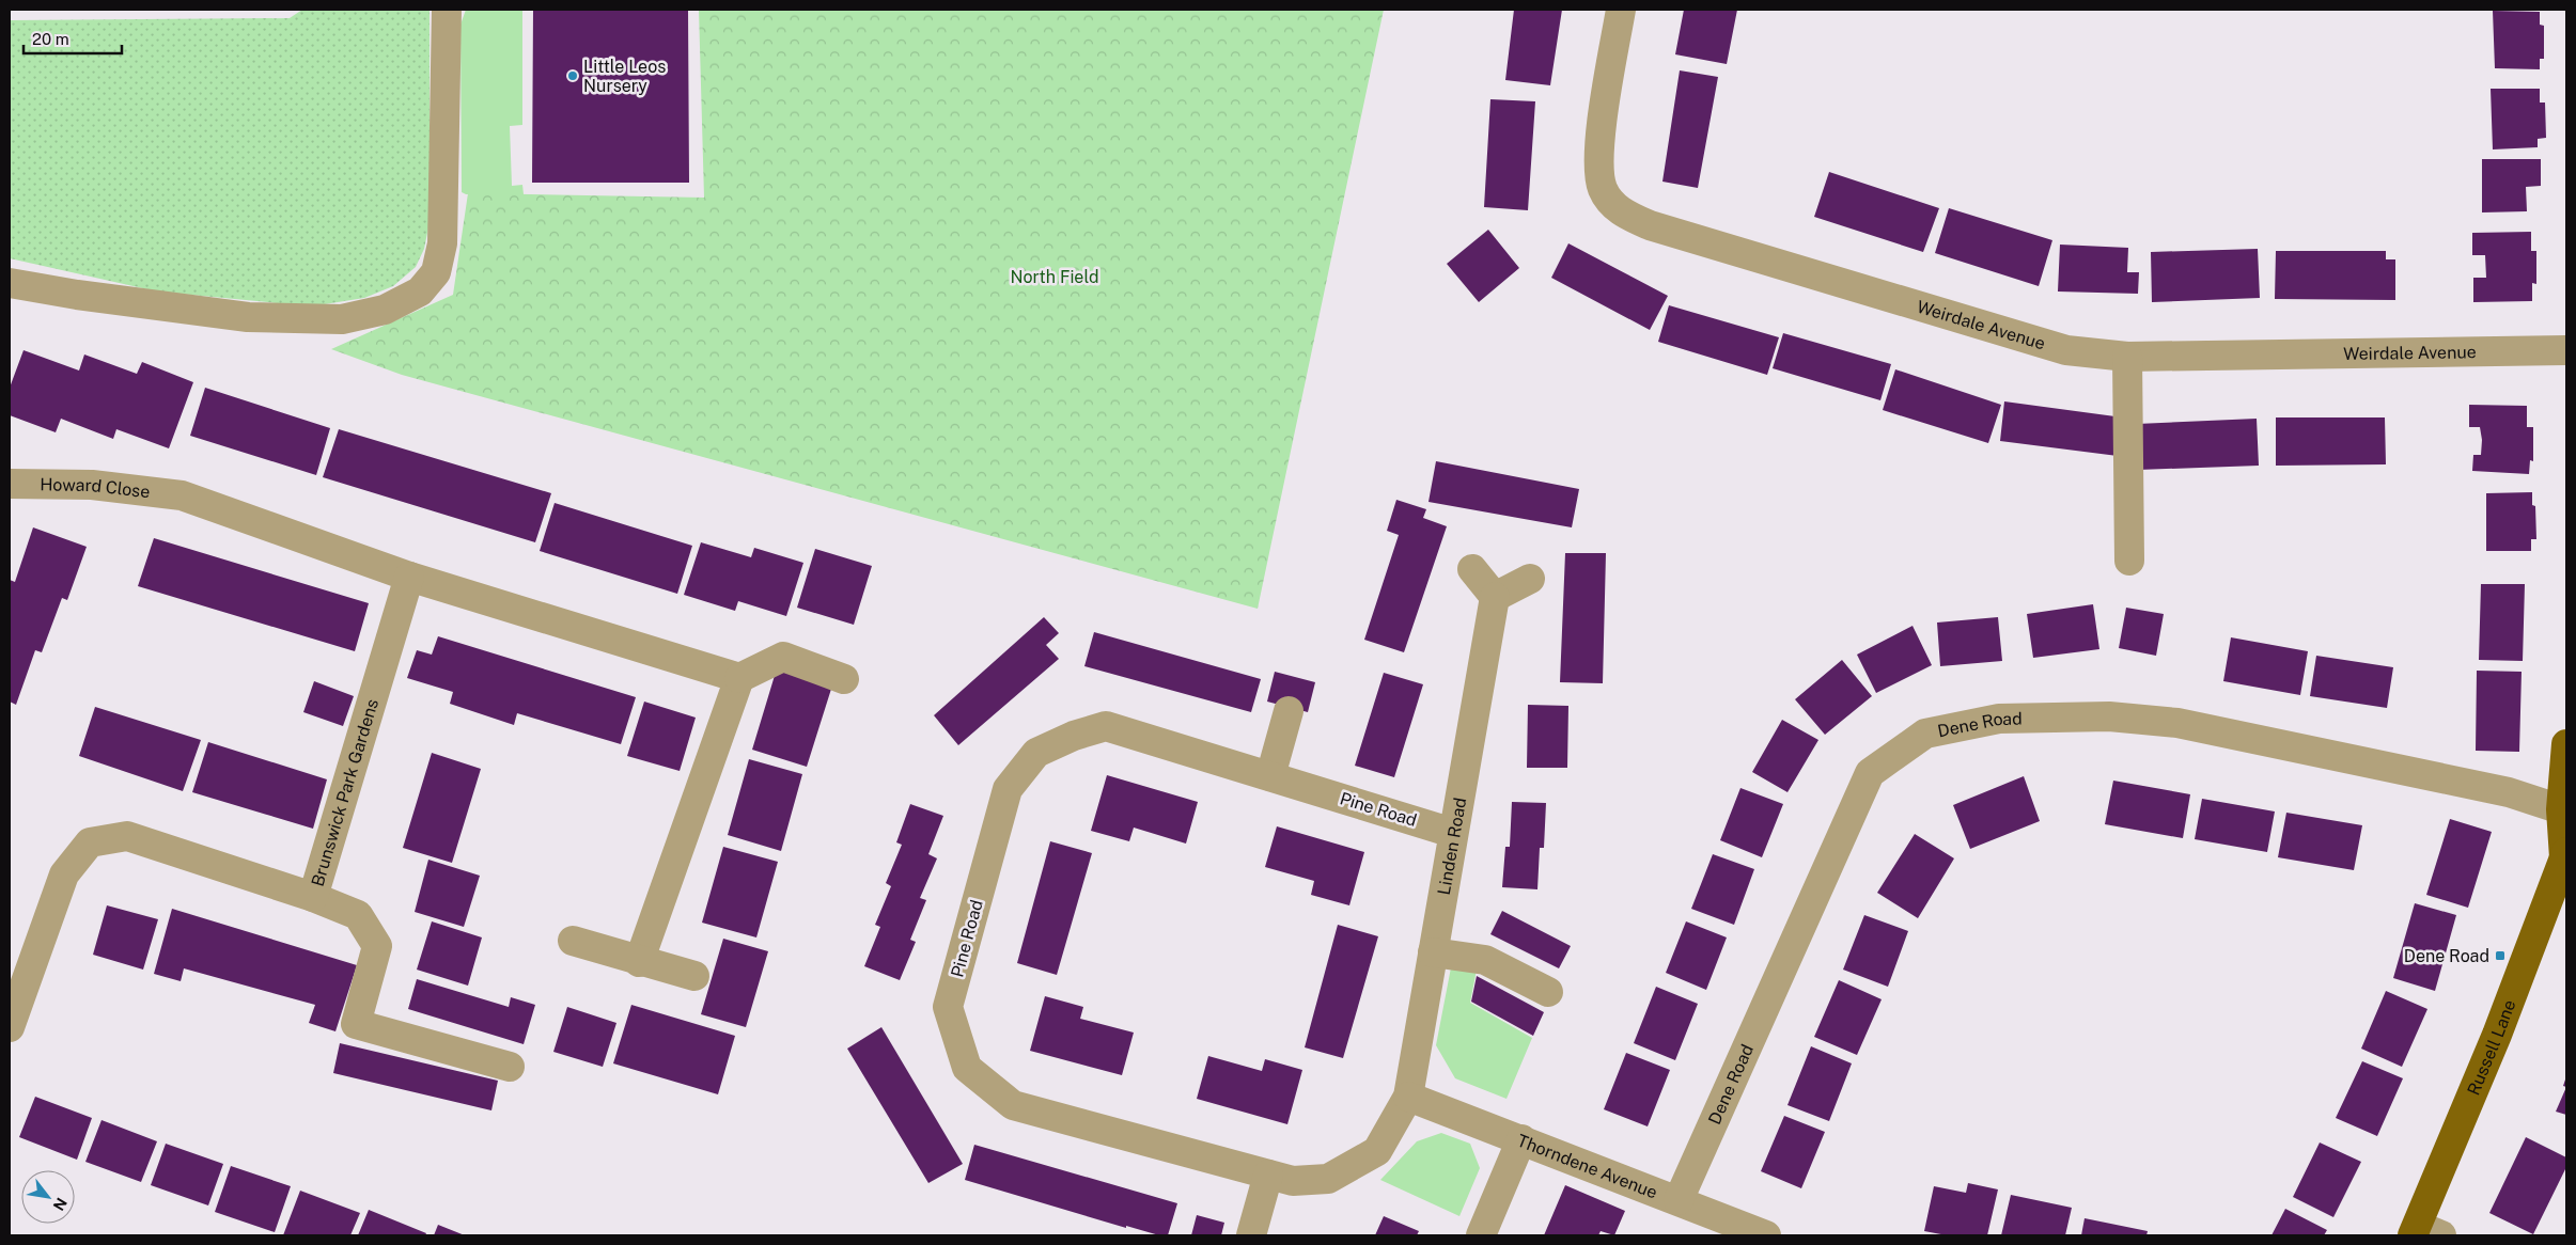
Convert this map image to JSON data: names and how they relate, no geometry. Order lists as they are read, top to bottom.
{
  "streets": {
    "main road": ["Russell Lane"],
    "street": [
      "Weirdale Avenue",
      "Howard Close",
      "Dene Road",
      "Brunswick Park Gardens",
      "Pine Road",
      "Linden Road",
      "Thorndene Avenue"
    ]
  },
  "crossings": [
    ["Howard Close", "Brunswick Park Gardens"],
    ["Dene Road", "Russell Lane"],
    ["Dene Road", "Thorndene Avenue"],
    ["Pine Road", "Linden Road"],
    ["Pine Road", "Thorndene Avenue"],
    ["Linden Road", "Thorndene Avenue"]
  ],
  "parks": ["North Field"],
  "places": {
    "other": ["Little Leos Nursery"],
    "transit": ["Dene Road"]
  },
  "scale_bar": "20 m",
  "north": "bottom right"
}
